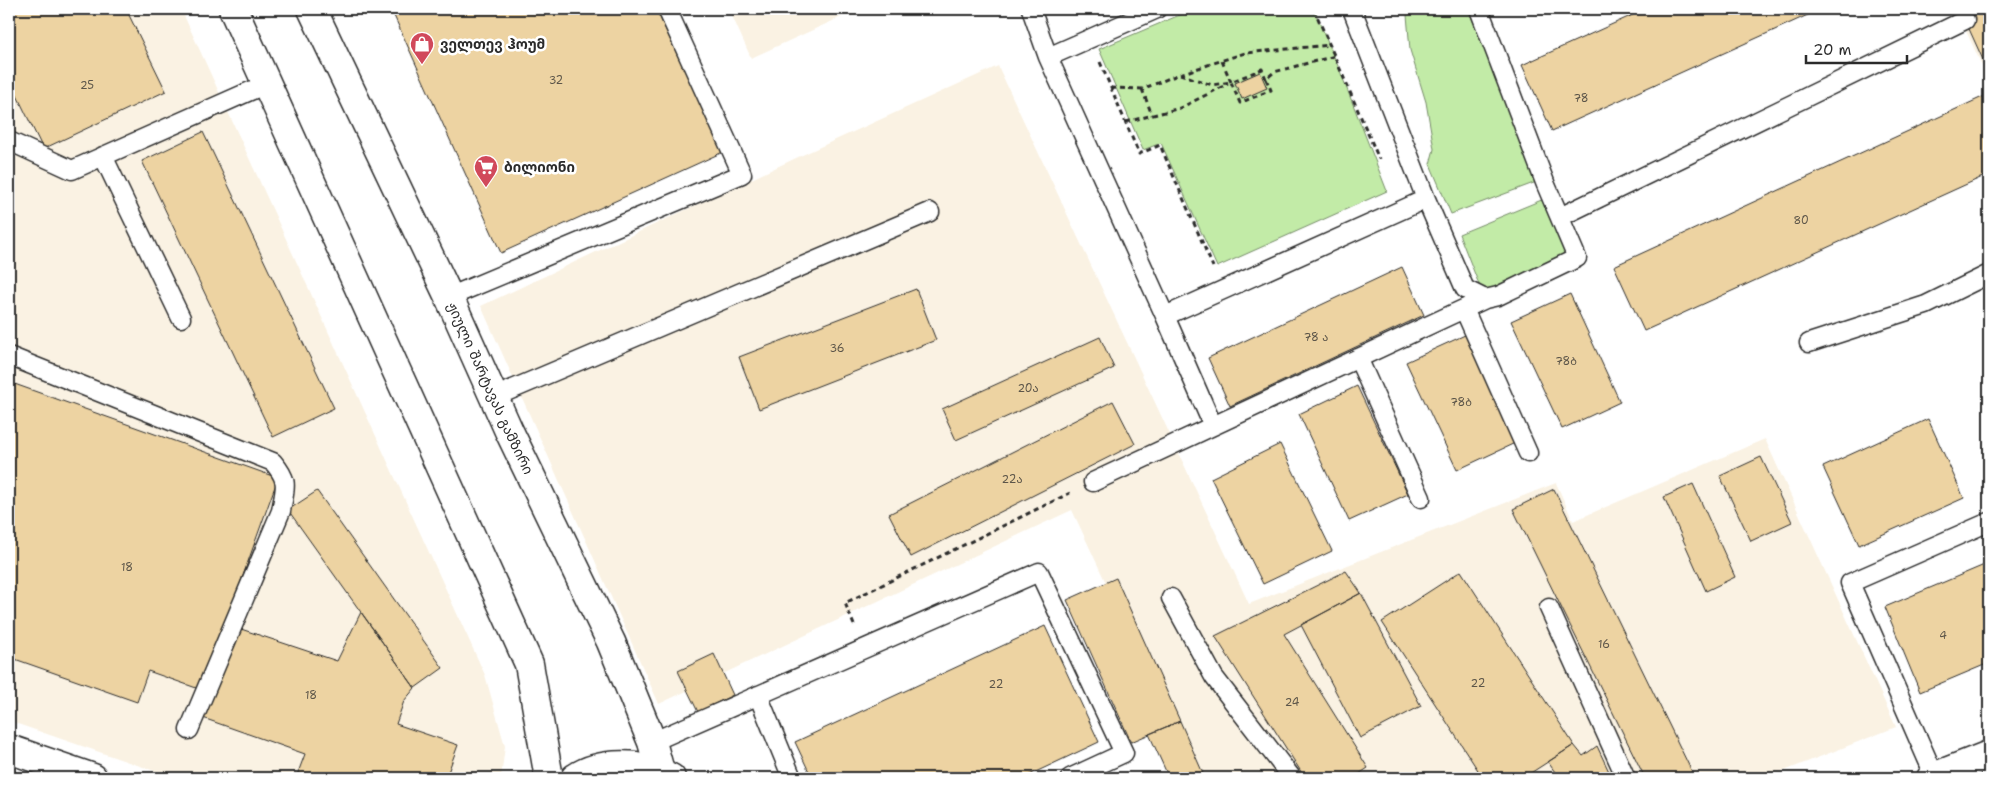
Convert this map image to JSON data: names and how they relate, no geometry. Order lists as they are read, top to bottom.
{
  "streets": {
    "main road": ["ჟიული შარტავას გამზირი"]
  },
  "places": {
    "shop": ["ველთევ ჰოუმ"],
    "supermarket": ["ბილიონი"]
  },
  "house_numbers": [
    "32",
    "25",
    "78",
    "80",
    "78 ა",
    "36",
    "78ბ",
    "20ა",
    "78ბ",
    "22ა",
    "18",
    "4",
    "16",
    "22",
    "22",
    "18",
    "24"
  ],
  "scale_bar": "20 m"
}
